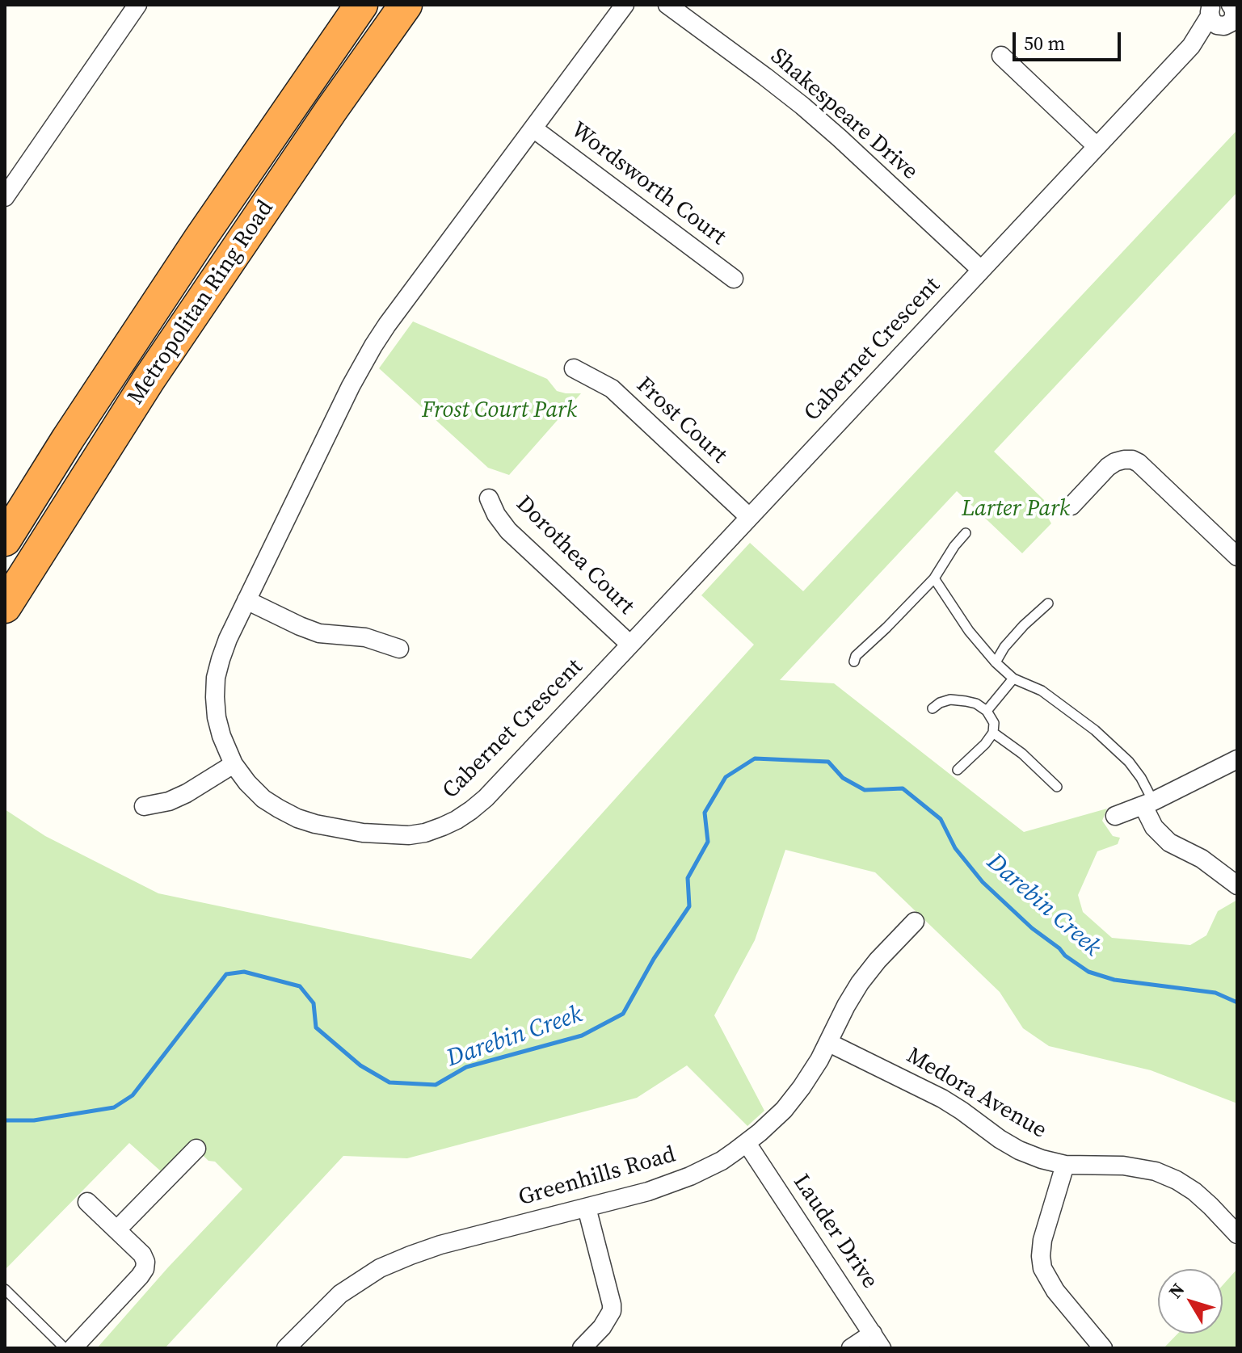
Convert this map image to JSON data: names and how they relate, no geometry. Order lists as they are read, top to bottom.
{
  "streets": {
    "highway": ["Metropolitan Ring Road"],
    "street": [
      "Shakespeare Drive",
      "Wordsworth Court",
      "Cabernet Crescent",
      "Frost Court",
      "Dorothea Court",
      "Medora Avenue",
      "Greenhills Road",
      "Lauder Drive"
    ]
  },
  "crossings": [
    ["Shakespeare Drive", "Cabernet Crescent"],
    ["Wordsworth Court", "Cabernet Crescent"],
    ["Cabernet Crescent", "Frost Court"],
    ["Cabernet Crescent", "Dorothea Court"],
    ["Medora Avenue", "Greenhills Road"],
    ["Greenhills Road", "Lauder Drive"]
  ],
  "water": ["Darebin Creek"],
  "parks": ["Frost Court Park", "Larter Park"],
  "scale_bar": "50 m",
  "north": "top left"
}
